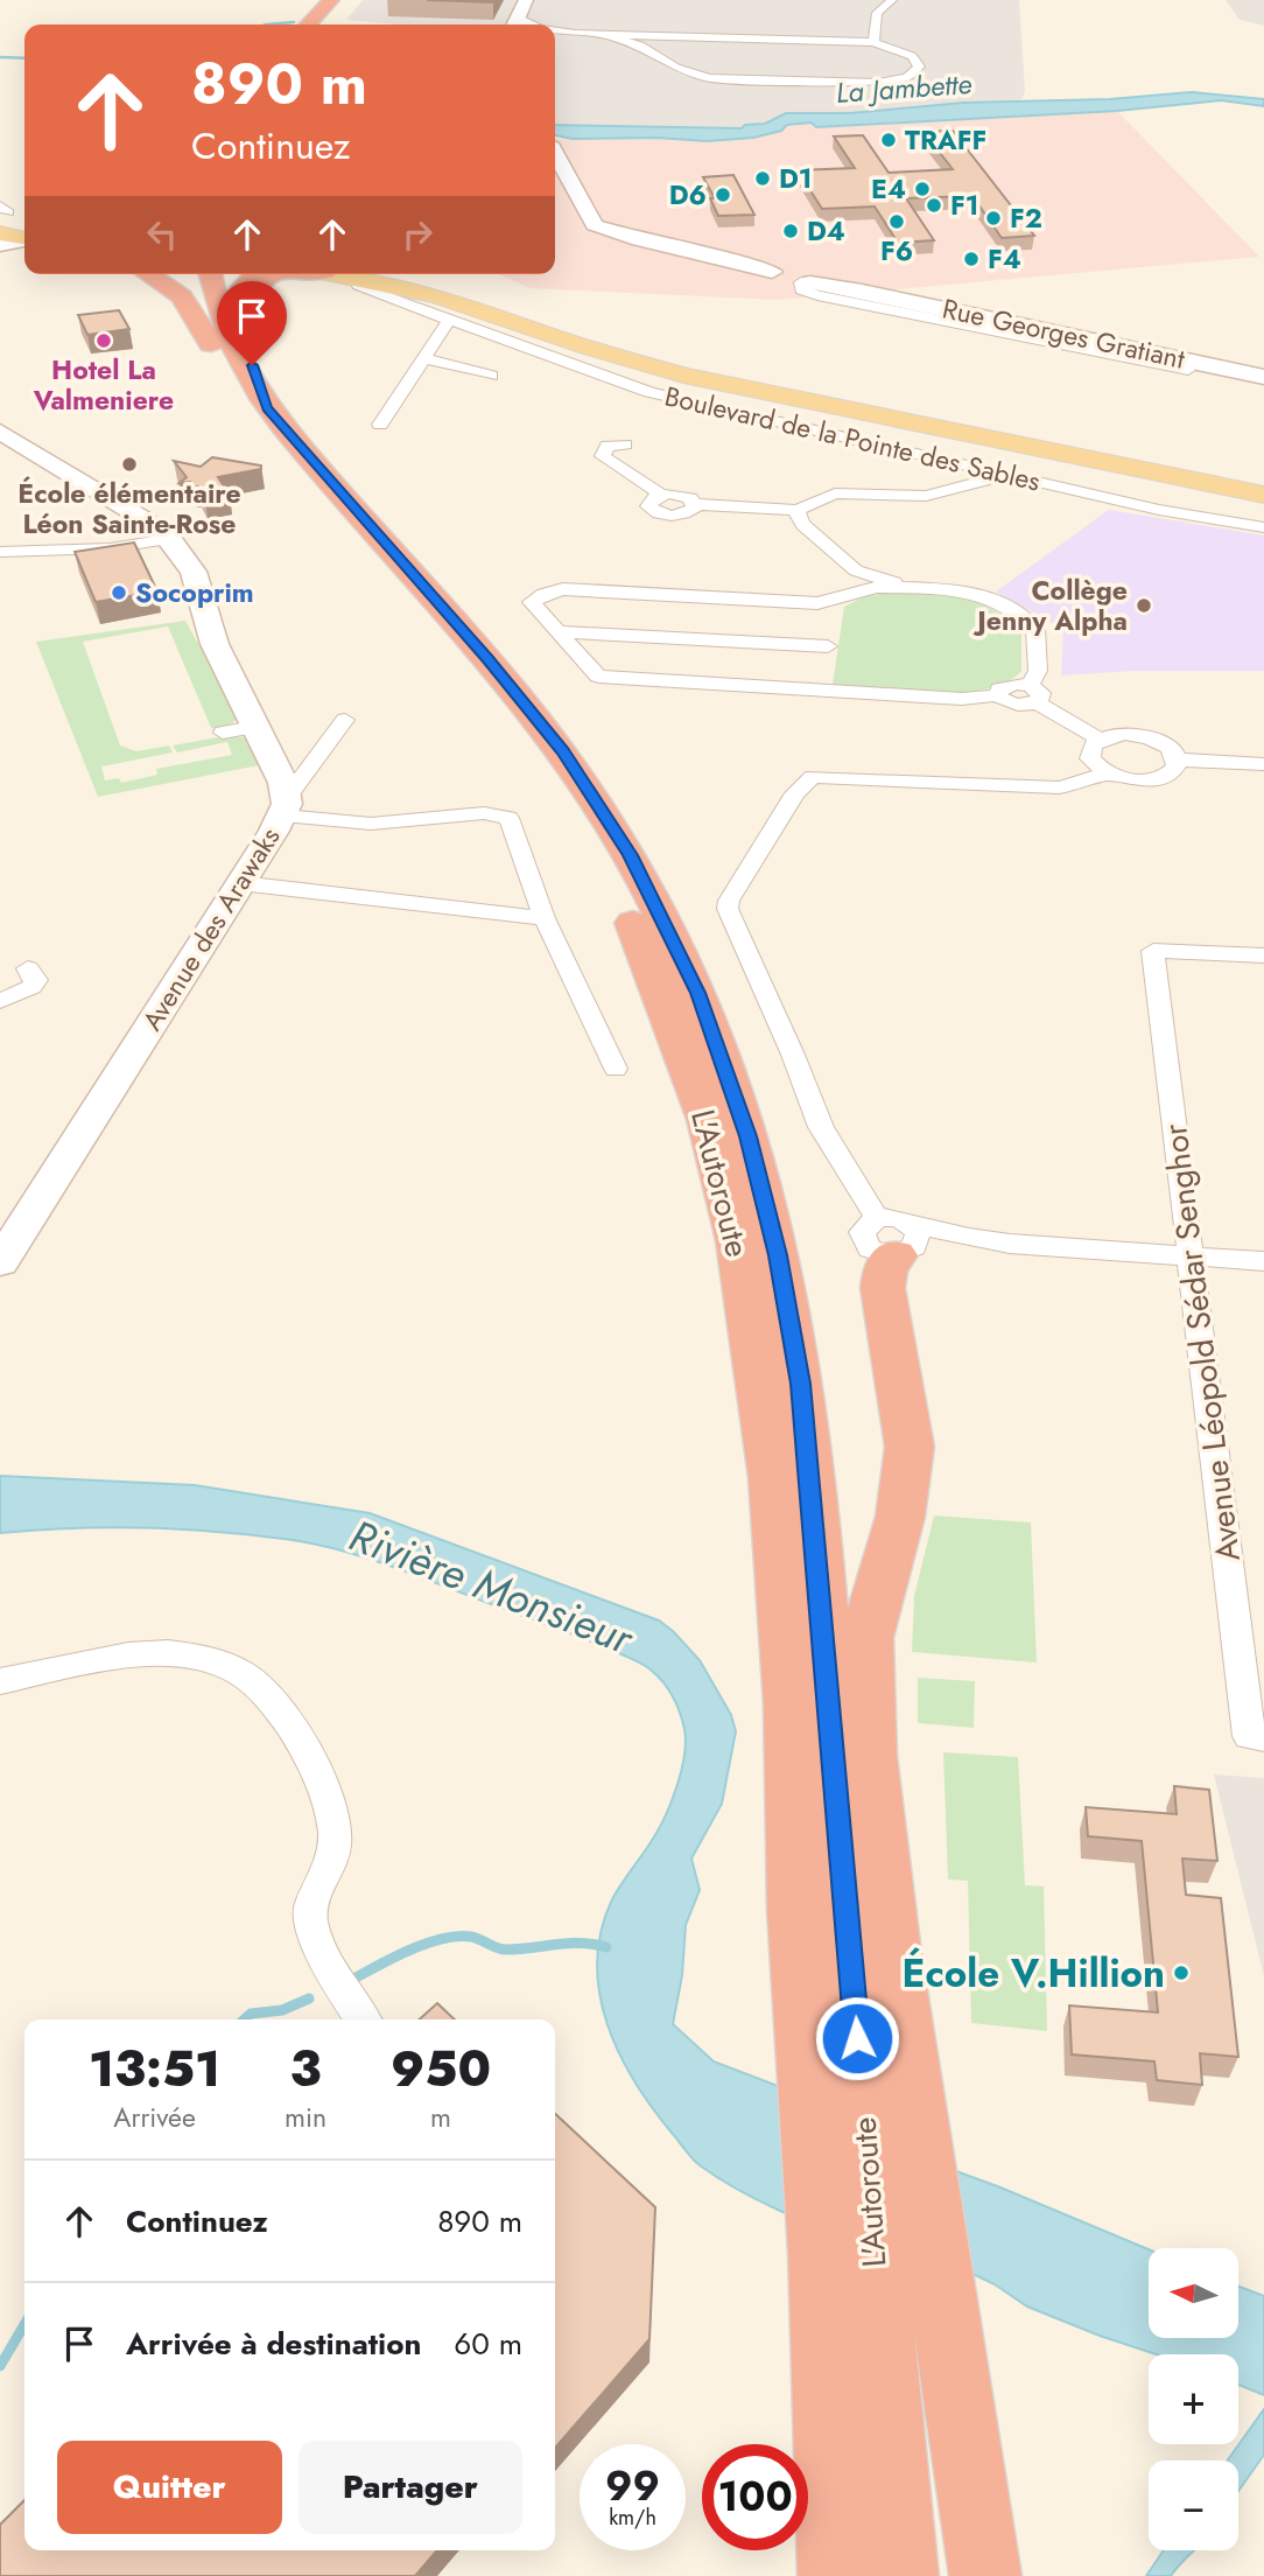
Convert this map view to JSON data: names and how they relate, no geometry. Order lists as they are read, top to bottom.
{
  "streets": {
    "highway": ["L'Autoroute"],
    "street": [
      "Rue Georges Gratiant",
      "Boulevard de la Pointe des Sables",
      "Avenue des Arawaks",
      "Avenue Léopold Sédar Senghor"
    ]
  },
  "water": ["La Jambette", "Rivière Monsieur"],
  "places": [
    "TRAFF",
    "D1",
    "E4",
    "D6",
    "F1",
    "F2",
    "F6",
    "D4",
    "F4",
    "Hotel La Valmeniere",
    "École élémentaire Léon Sainte-Rose",
    "Socoprim",
    "Collège Jenny Alpha",
    "École V.Hillion"
  ],
  "north": "left",
  "page": {
    "turn": ["890 m", "Continuez"],
    "eta": [
      "13:51",
      "Arrivée",
      "3",
      "min",
      "950",
      "m"
    ],
    "list": [
      {
        "name": "Continuez",
        "value": "890 m"
      },
      {
        "name": "Arrivée à destination",
        "value": "60 m"
      }
    ],
    "map_buttons": ["+", "−"],
    "buttons": ["Quitter", "Partager"],
    "speed": "99 km/h",
    "limit": "100"
  }
}
